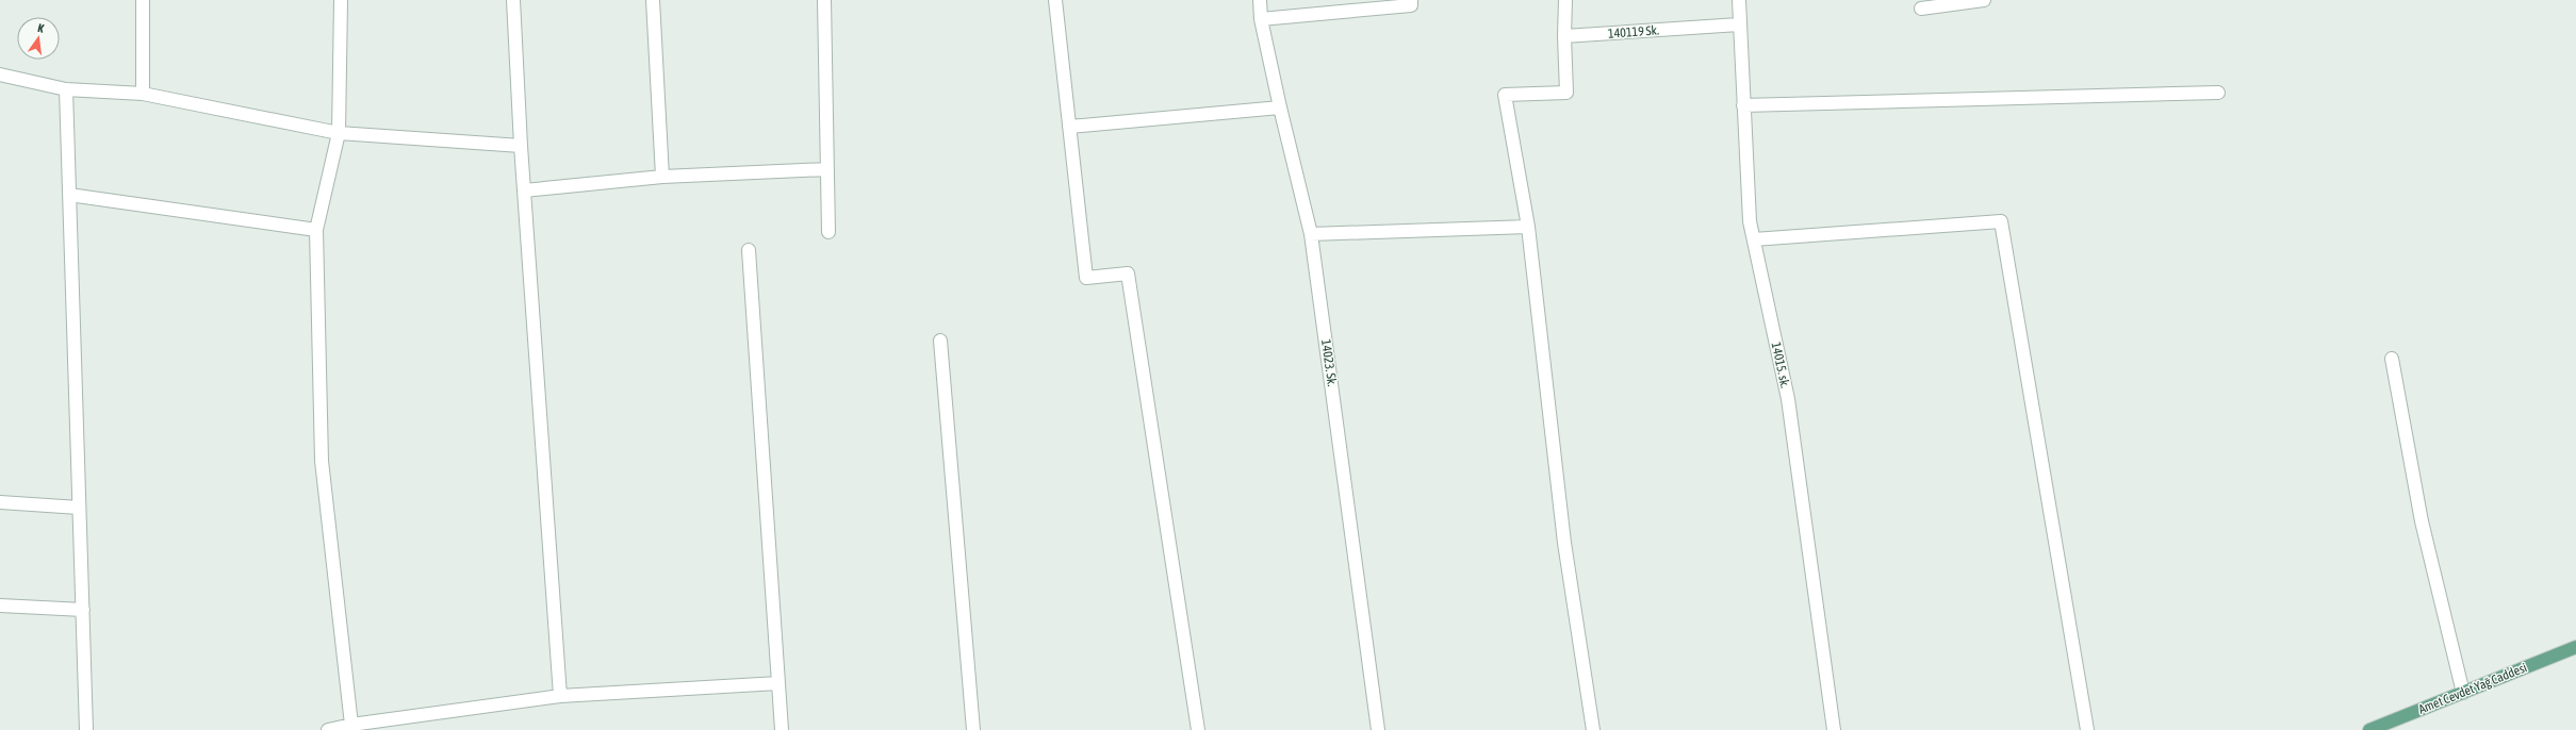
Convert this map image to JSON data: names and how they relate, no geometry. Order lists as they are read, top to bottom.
{
  "streets": {
    "main road": ["Amet Cevdet Yağ Caddesi"],
    "street": ["140119 Sk.", "14023. Sk.", "14015. sk."]
  },
  "crossings": [
    ["140119 Sk.", "14015. sk."]
  ],
  "north": "top"
}
